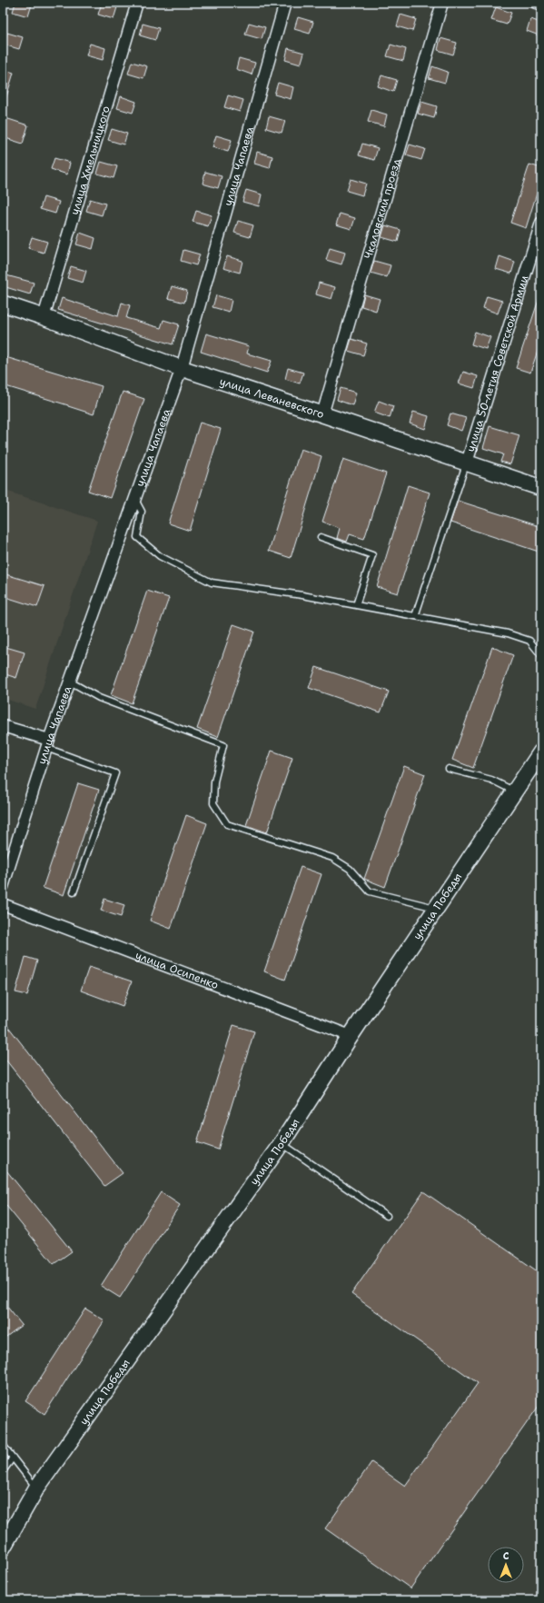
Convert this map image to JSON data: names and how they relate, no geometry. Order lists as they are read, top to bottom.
{
  "streets": {
    "street": [
      "улица Хмельницкого",
      "улица Чапаева",
      "Чкаловский проезд",
      "улица 50-летия Советской Армии",
      "улица Леваневского",
      "улица Победы",
      "улица Осипенко"
    ]
  },
  "crossings": [
    ["улица Хмельницкого", "улица Леваневского"],
    ["улица Чапаева", "улица Леваневского"],
    ["Чкаловский проезд", "улица Леваневского"],
    ["улица 50-летия Советской Армии", "улица Леваневского"],
    ["улица Победы", "улица Осипенко"]
  ],
  "north": "top"
}
